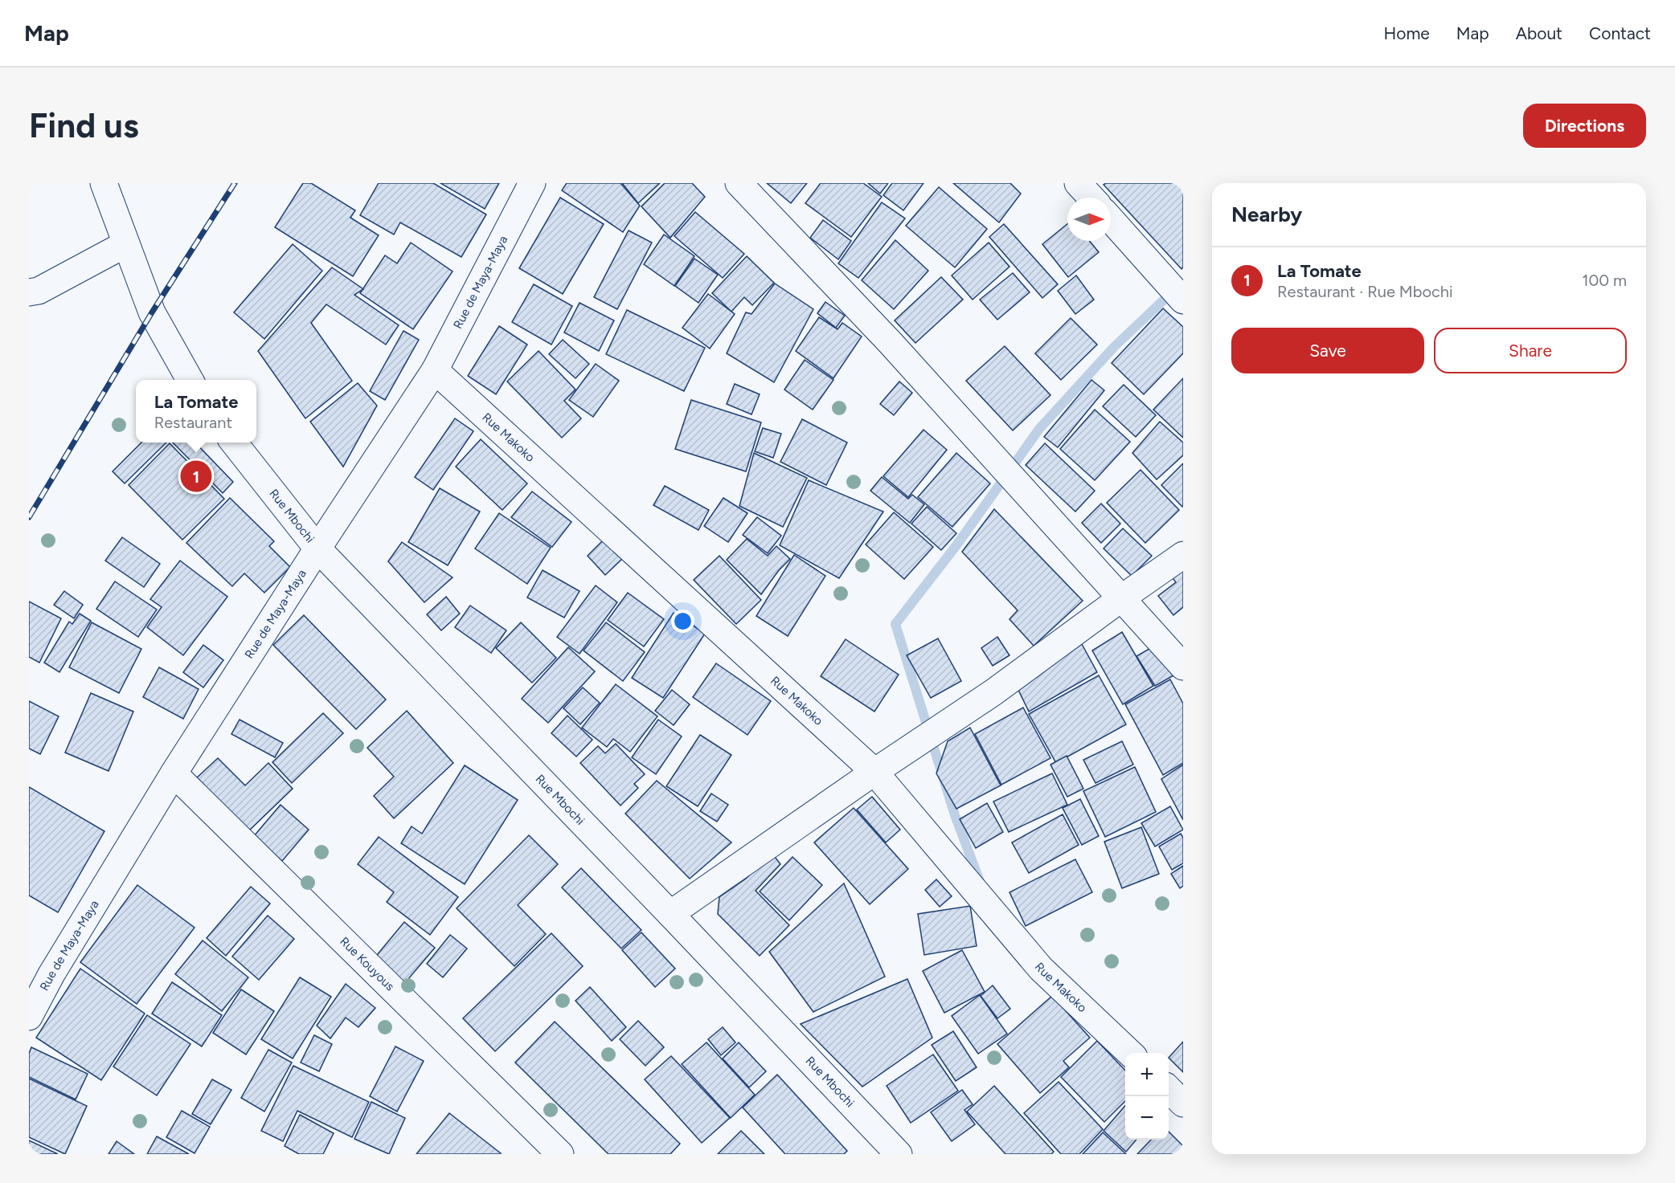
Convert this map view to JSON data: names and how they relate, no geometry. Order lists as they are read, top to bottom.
{
  "streets": {
    "street": [
      "Rue de Maya-Maya",
      "Rue Makoko",
      "Rue Mbochi",
      "Rue Kouyous"
    ]
  },
  "crossings": [
    ["Rue de Maya-Maya", "Rue Makoko"],
    ["Rue de Maya-Maya", "Rue Mbochi"],
    ["Rue de Maya-Maya", "Rue Kouyous"]
  ],
  "north": "right",
  "page": {
    "header": "Map",
    "nav": [
      "Home",
      "Map",
      "About",
      "Contact"
    ],
    "buttons": [
      "Directions",
      ["Save", "Share"]
    ],
    "title": "Find us",
    "heading": "Nearby",
    "list": [
      {
        "mark": "1",
        "name": "La Tomate",
        "note": "Restaurant · Rue Mbochi",
        "value": "100 m"
      }
    ],
    "popup": ["La Tomate", "Restaurant"],
    "pins": "1",
    "map_buttons": ["+", "−"]
  }
}
